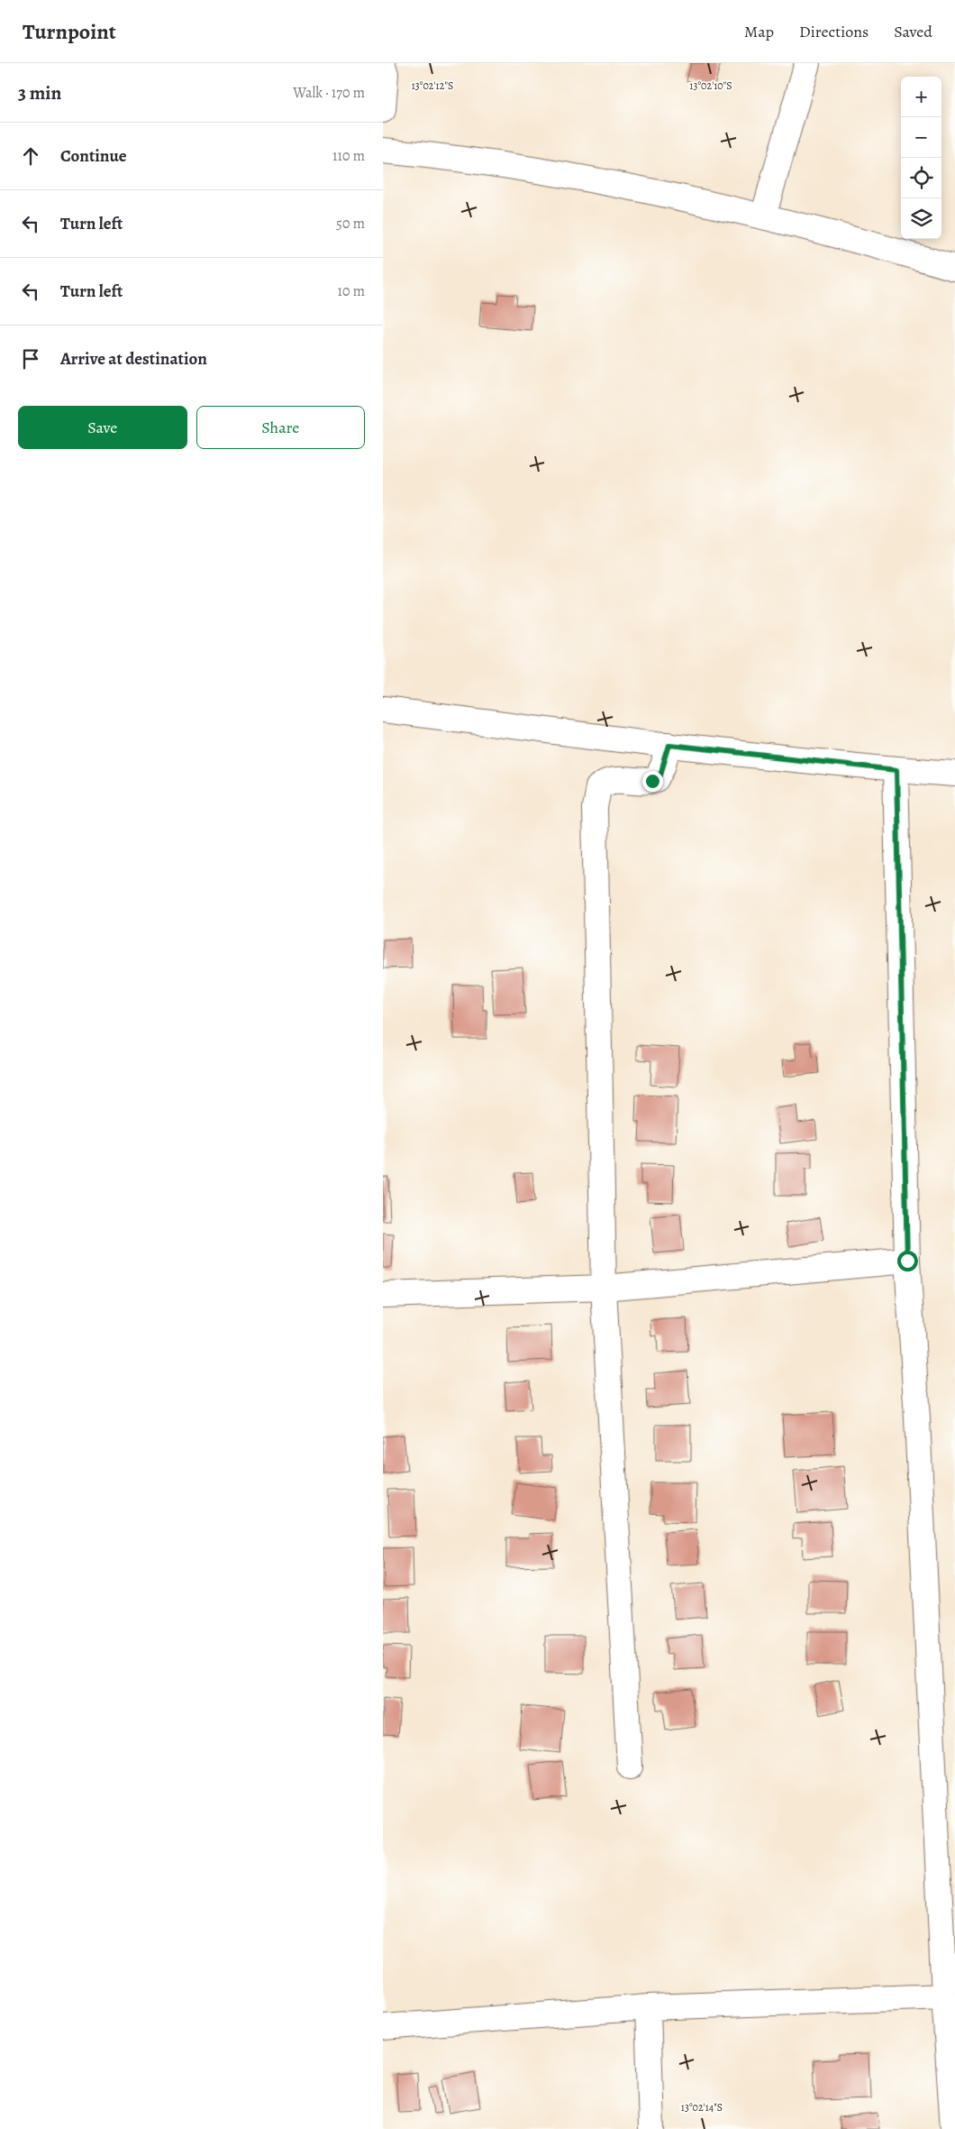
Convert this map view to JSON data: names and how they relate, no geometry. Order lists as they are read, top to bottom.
{
  "page": {
    "header": "Turnpoint",
    "nav": ["Map", "Directions", "Saved"],
    "heading": ["3 min", "Walk · 170 m"],
    "map_buttons": ["+", "−"],
    "list": [
      ["Continue", "110 m"],
      ["Turn left", "50 m"],
      ["Turn left", "10 m"],
      "Arrive at destination"
    ],
    "buttons": ["Save", "Share"]
  },
  "coordinates": ["13°02'12\"S", "13°02'10\"S", "13°02'14\"S"]
}
